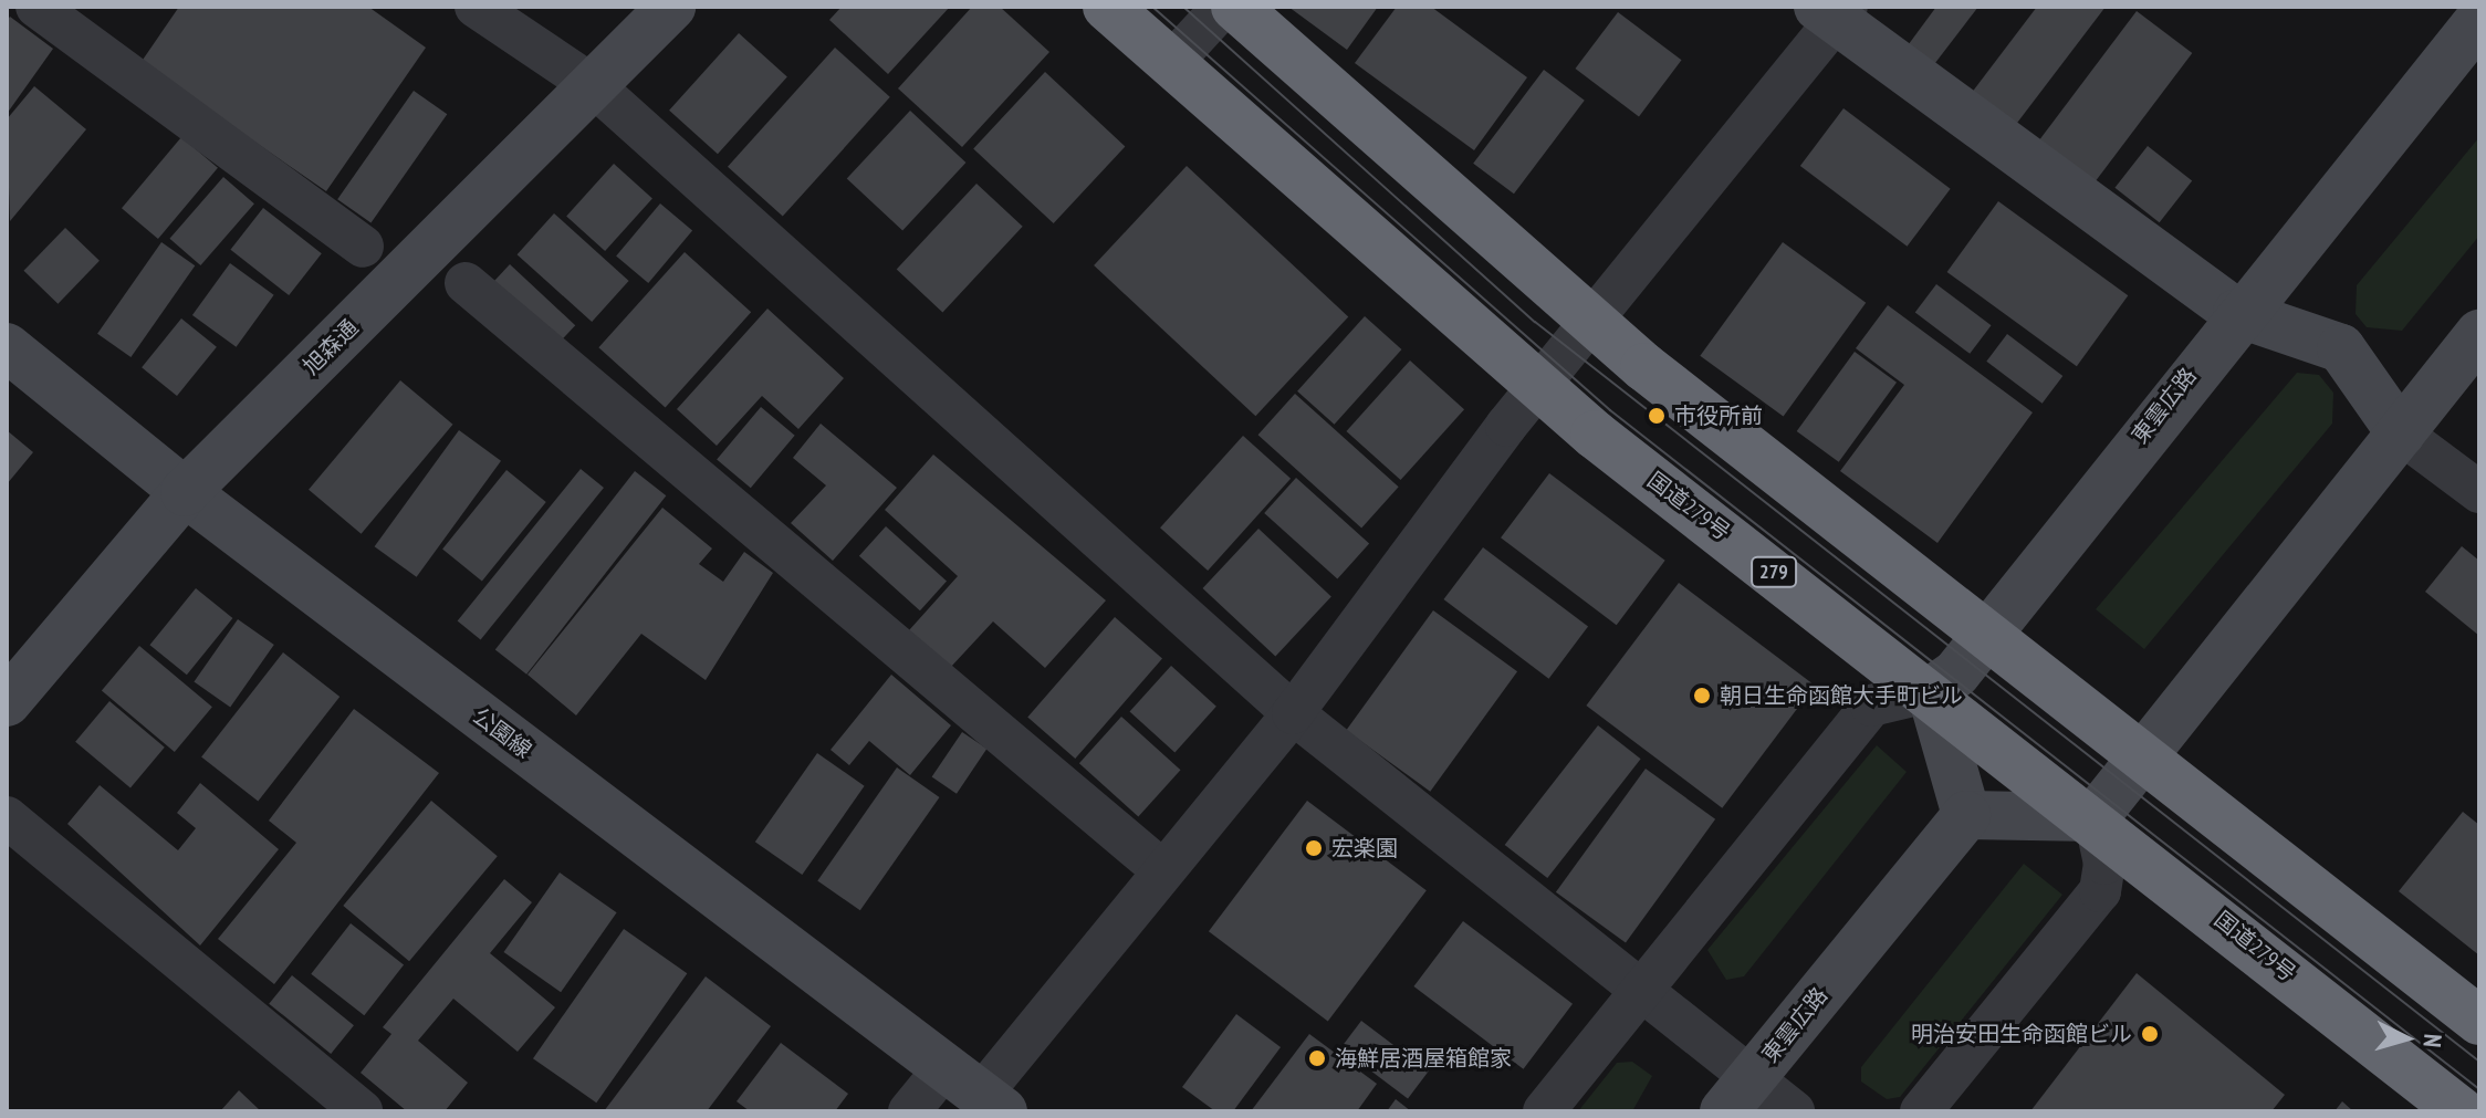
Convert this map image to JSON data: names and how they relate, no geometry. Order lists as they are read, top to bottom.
{
  "streets": {
    "highway": ["国道279号", "279"],
    "street": ["旭森通", "東雲広路", "公園線"]
  },
  "crossings": [
    ["旭森通", "公園線"],
    ["東雲広路", "国道279号"]
  ],
  "places": [
    "市役所前",
    "朝日生命函館大手町ビル",
    "宏楽園",
    "明治安田生命函館ビル",
    "海鮮居酒屋箱館家"
  ],
  "north": "right"
}
